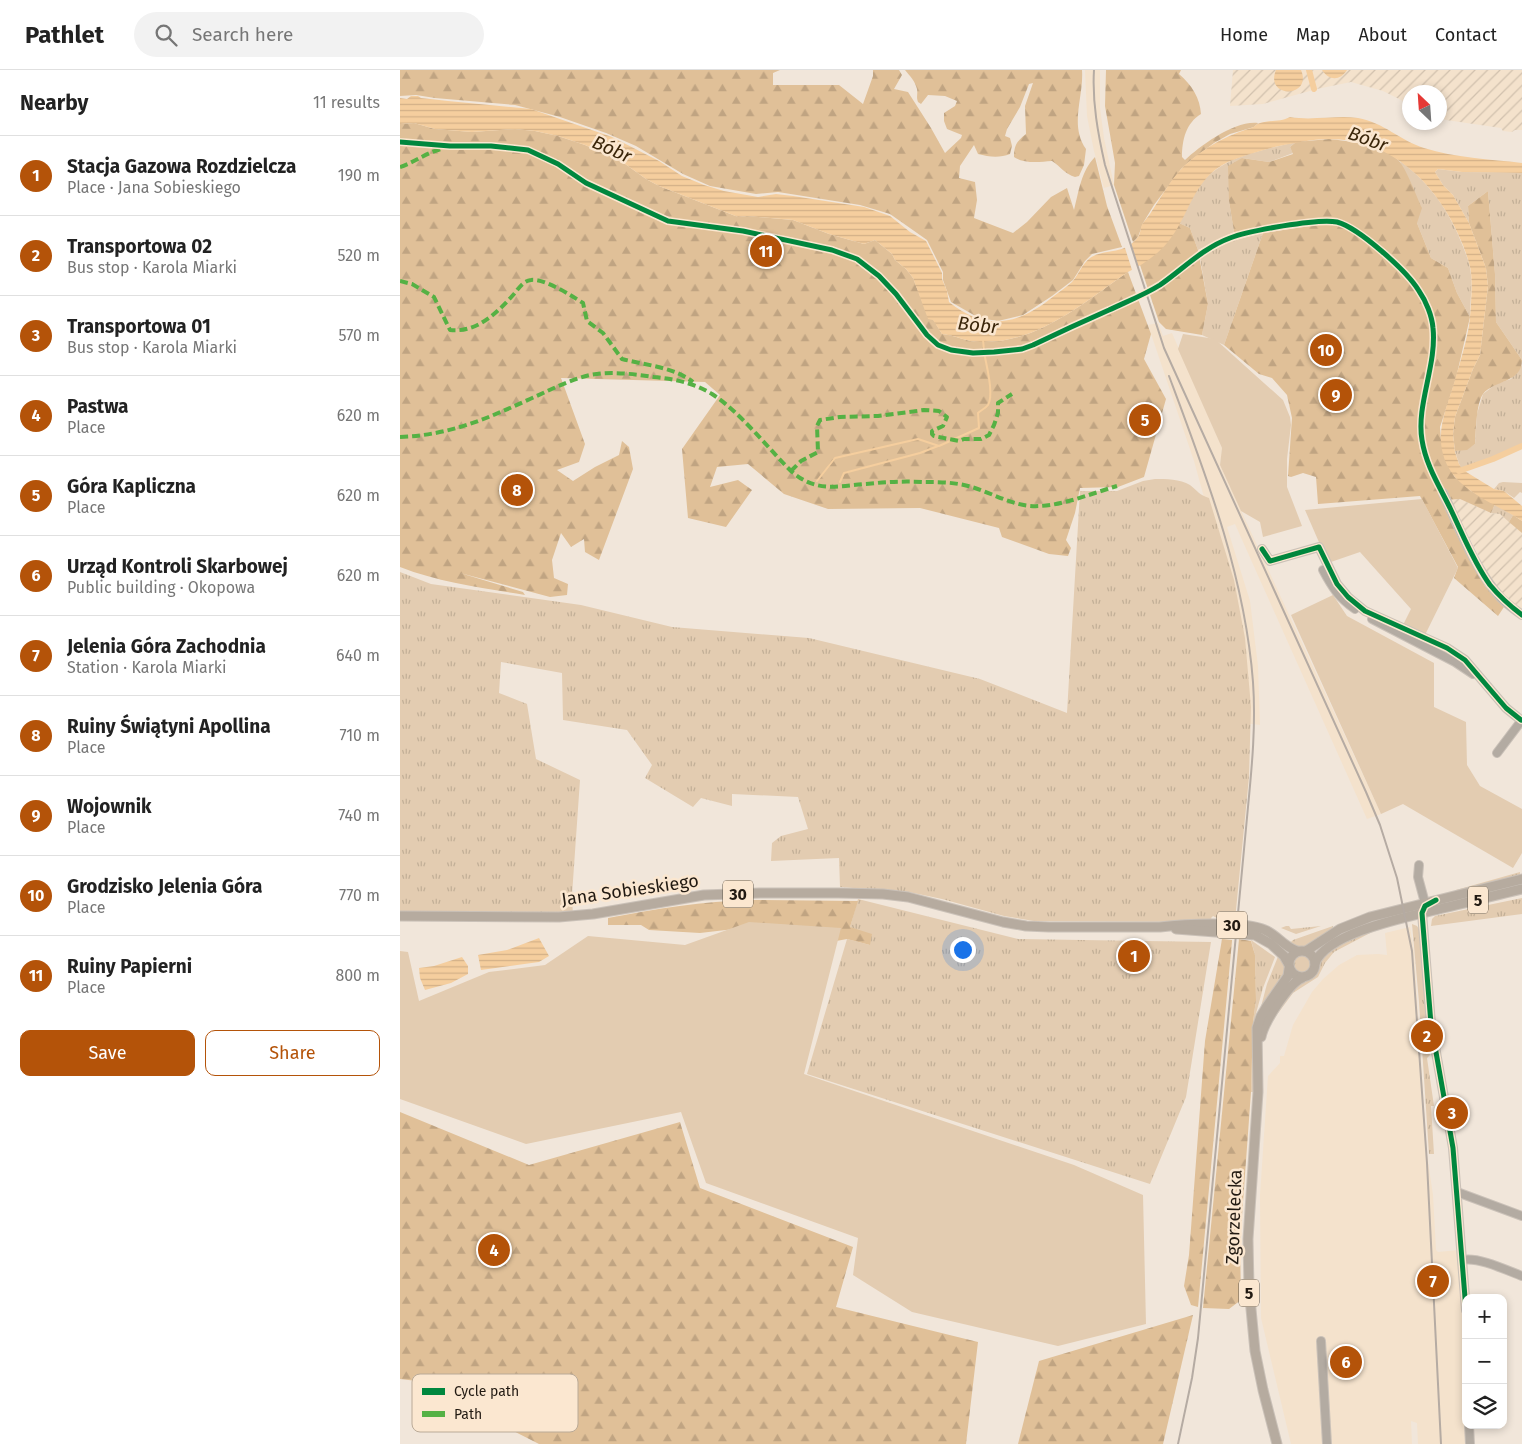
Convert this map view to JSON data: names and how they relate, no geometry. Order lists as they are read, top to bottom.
{
  "streets": {
    "main road": [
      "Jana Sobieskiego",
      "30",
      "5",
      "Zgorzelecka"
    ]
  },
  "crossings": [
    ["Jana Sobieskiego", "5"],
    ["Jana Sobieskiego", "Zgorzelecka"],
    ["5", "Zgorzelecka"]
  ],
  "water": ["Bóbr"],
  "legend": ["Cycle path", "Path"],
  "north": "top left",
  "page": {
    "header": "Pathlet",
    "search": "Search here",
    "nav": [
      "Home",
      "Map",
      "About",
      "Contact"
    ],
    "heading": ["Nearby", "11 results"],
    "list": [
      {
        "mark": "1",
        "name": "Stacja Gazowa Rozdzielcza",
        "note": "Place · Jana Sobieskiego",
        "value": "190 m"
      },
      {
        "mark": "2",
        "name": "Transportowa 02",
        "note": "Bus stop · Karola Miarki",
        "value": "520 m"
      },
      {
        "mark": "3",
        "name": "Transportowa 01",
        "note": "Bus stop · Karola Miarki",
        "value": "570 m"
      },
      {
        "mark": "4",
        "name": "Pastwa",
        "note": "Place",
        "value": "620 m"
      },
      {
        "mark": "5",
        "name": "Góra Kapliczna",
        "note": "Place",
        "value": "620 m"
      },
      {
        "mark": "6",
        "name": "Urząd Kontroli Skarbowej",
        "note": "Public building · Okopowa",
        "value": "620 m"
      },
      {
        "mark": "7",
        "name": "Jelenia Góra Zachodnia",
        "note": "Station · Karola Miarki",
        "value": "640 m"
      },
      {
        "mark": "8",
        "name": "Ruiny Świątyni Apollina",
        "note": "Place",
        "value": "710 m"
      },
      {
        "mark": "9",
        "name": "Wojownik",
        "note": "Place",
        "value": "740 m"
      },
      {
        "mark": "10",
        "name": "Grodzisko Jelenia Góra",
        "note": "Place",
        "value": "770 m"
      },
      {
        "mark": "11",
        "name": "Ruiny Papierni",
        "note": "Place",
        "value": "800 m"
      }
    ],
    "pins": [
      "11",
      "10",
      "9",
      "5",
      "8",
      "1",
      "2",
      "3",
      "4",
      "7",
      "6"
    ],
    "buttons": ["Save", "Share"],
    "map_buttons": ["+", "−"]
  }
}
